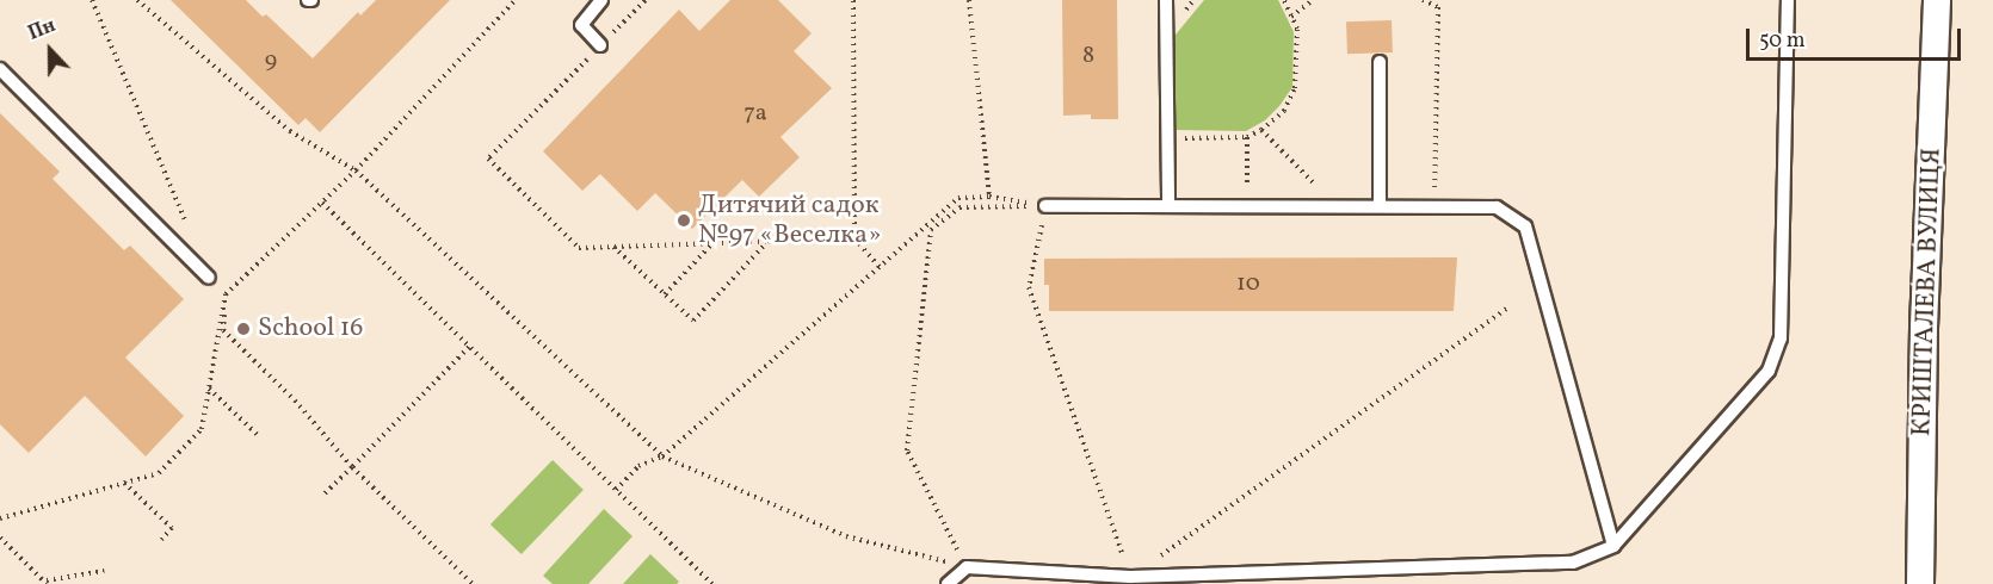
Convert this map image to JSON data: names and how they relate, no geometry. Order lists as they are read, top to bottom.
{
  "streets": {
    "street": ["КРИШТАЛЕВА ВУЛИЦЯ"]
  },
  "places": ["Дитячий садок №97 «Веселка»", "School 16"],
  "house_numbers": [
    "8",
    "9",
    "7а",
    "10"
  ],
  "scale_bar": "50 m",
  "north": "top"
}
